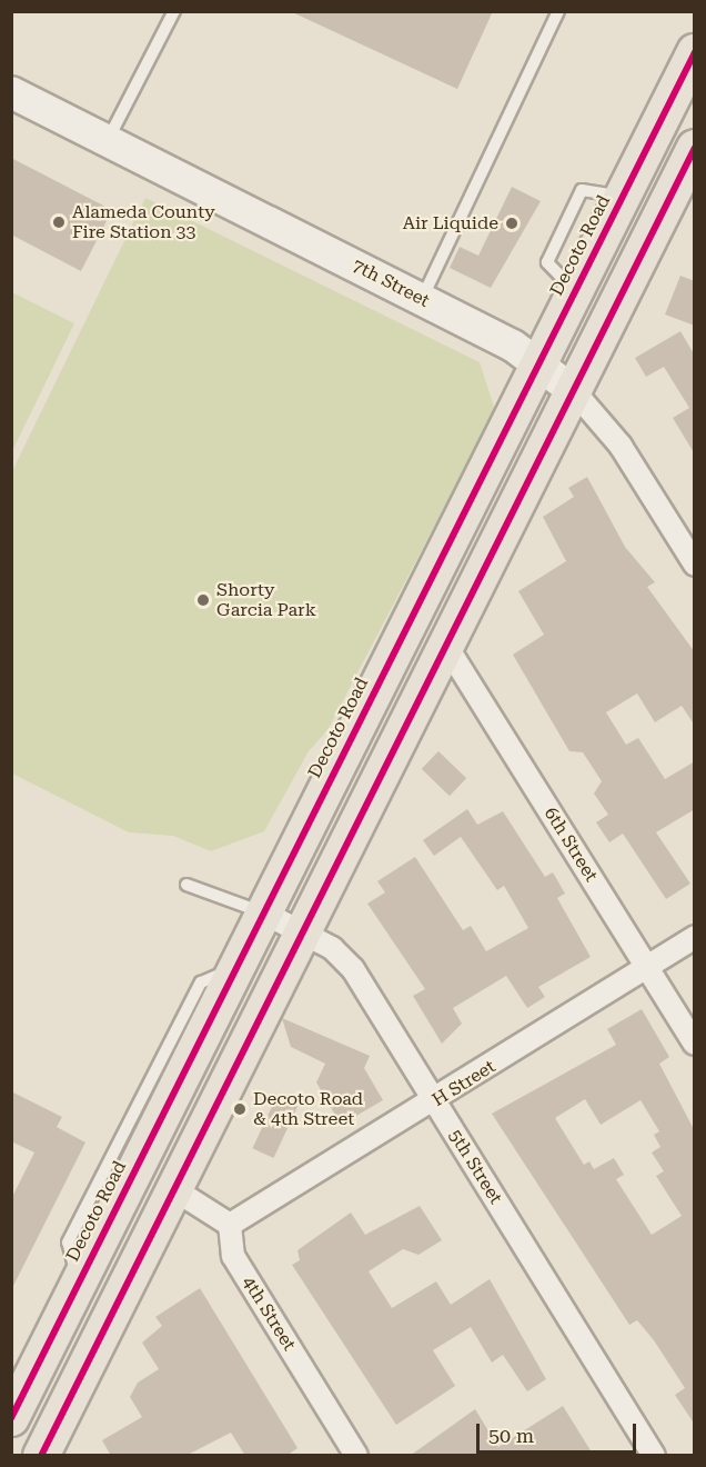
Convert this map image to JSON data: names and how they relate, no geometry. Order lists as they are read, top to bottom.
{
  "streets": {
    "main road": ["Decoto Road"],
    "street": [
      "7th Street",
      "6th Street",
      "H Street",
      "5th Street",
      "4th Street"
    ]
  },
  "crossings": [
    ["Decoto Road", "7th Street"],
    ["Decoto Road", "5th Street"],
    ["6th Street", "H Street"],
    ["H Street", "5th Street"],
    ["H Street", "4th Street"]
  ],
  "places": [
    "Alameda County Fire Station 33",
    "Air Liquide",
    "Shorty Garcia Park",
    "Decoto Road & 4th Street"
  ],
  "scale_bar": "50 m"
}
